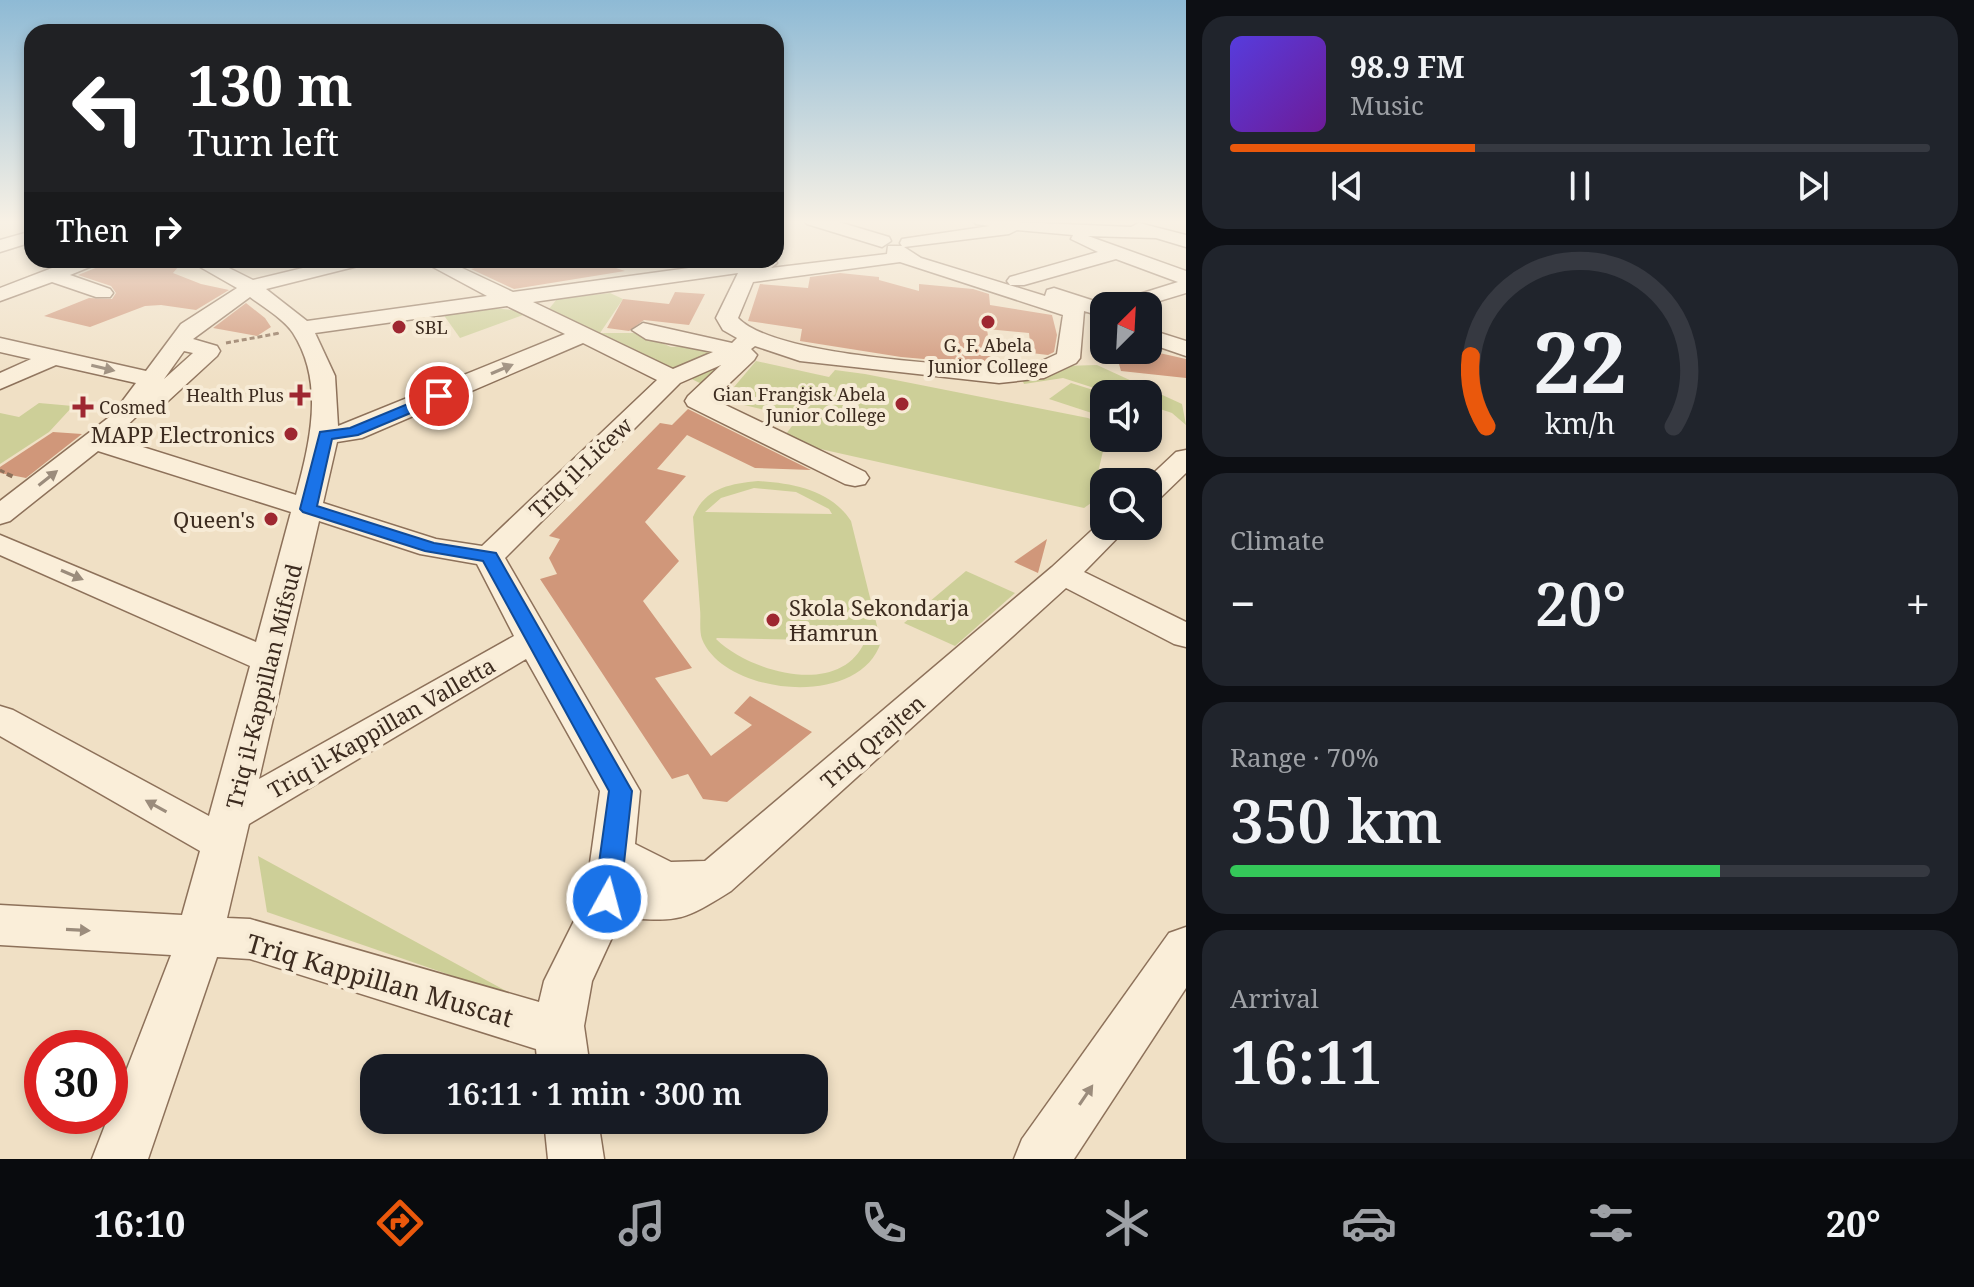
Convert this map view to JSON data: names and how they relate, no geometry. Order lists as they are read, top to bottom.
{
  "streets": {
    "street": [
      "Triq il-Liċew",
      "Triq il-Kappillan Mifsud",
      "Triq il-Kappillan Valletta",
      "Triq Qrajten",
      "Triq Kappillan Muscat"
    ]
  },
  "crossings": [
    ["Triq il-Kappillan Mifsud", "Triq il-Kappillan Valletta"],
    ["Triq il-Kappillan Mifsud", "Triq Kappillan Muscat"]
  ],
  "places": {
    "other": [
      "G. F. Abela Junior College",
      "SBL",
      "Gian Franġisk Abela Junior College",
      "MAPP Electronics",
      "Queen's",
      "Skola Sekondarja Ħamrun"
    ],
    "health": ["Health Plus", "Cosmed"]
  },
  "north": "top right",
  "page": {
    "turn": ["130 m", "Turn left"],
    "song": ["98.9 FM", "Music"],
    "then": "Then",
    "tile": [
      "Climate",
      ["Range · 70%", "350 km"],
      ["Arrival", "16:11"]
    ],
    "heat": ["−", "20°", "+"],
    "limit": "30",
    "trip": "16:11 · 1 min · 300 m",
    "tabs": ["16:10", "20°"],
    "gauge": ["22", "km/h"]
  }
}
